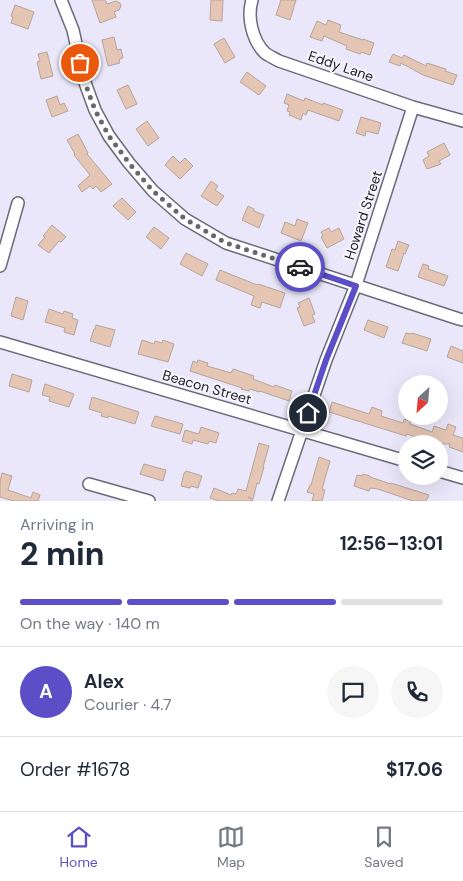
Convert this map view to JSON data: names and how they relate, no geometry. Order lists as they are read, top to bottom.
{
  "streets": {
    "street": ["Eddy Lane", "Howard Street", "Beacon Street"]
  },
  "crossings": [
    ["Eddy Lane", "Howard Street"],
    ["Howard Street", "Beacon Street"]
  ],
  "north": "bottom left",
  "page": {
    "heading": ["2 min", "Arriving in", "12:56–13:01"],
    "panel": [
      "Alex",
      "Courier · 4.7",
      "Order #1678",
      "$17.06"
    ],
    "bar": "On the way · 140 m",
    "round": "A",
    "tabs": ["Home", "Map", "Saved"]
  }
}
